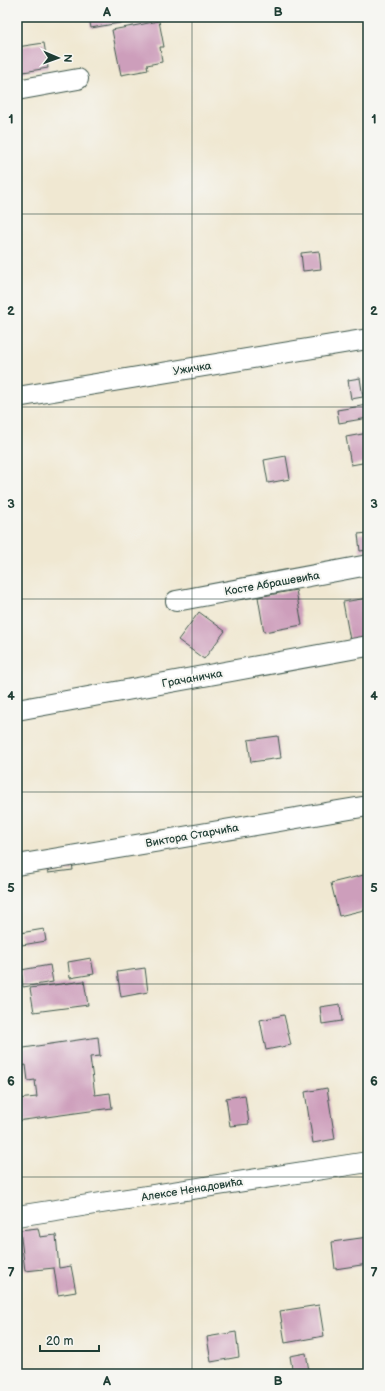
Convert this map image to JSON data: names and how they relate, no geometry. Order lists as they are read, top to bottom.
{
  "streets": {
    "street": [
      "Ужичка",
      "Косте Абрашевића",
      "Грачаничка",
      "Виктора Старчића",
      "Алексе Ненадовића"
    ]
  },
  "scale_bar": "20 m",
  "north": "right",
  "grid": {
    "columns": ["A", "B"],
    "rows": [
      "1",
      "2",
      "3",
      "4",
      "5",
      "6",
      "7"
    ]
  }
}
